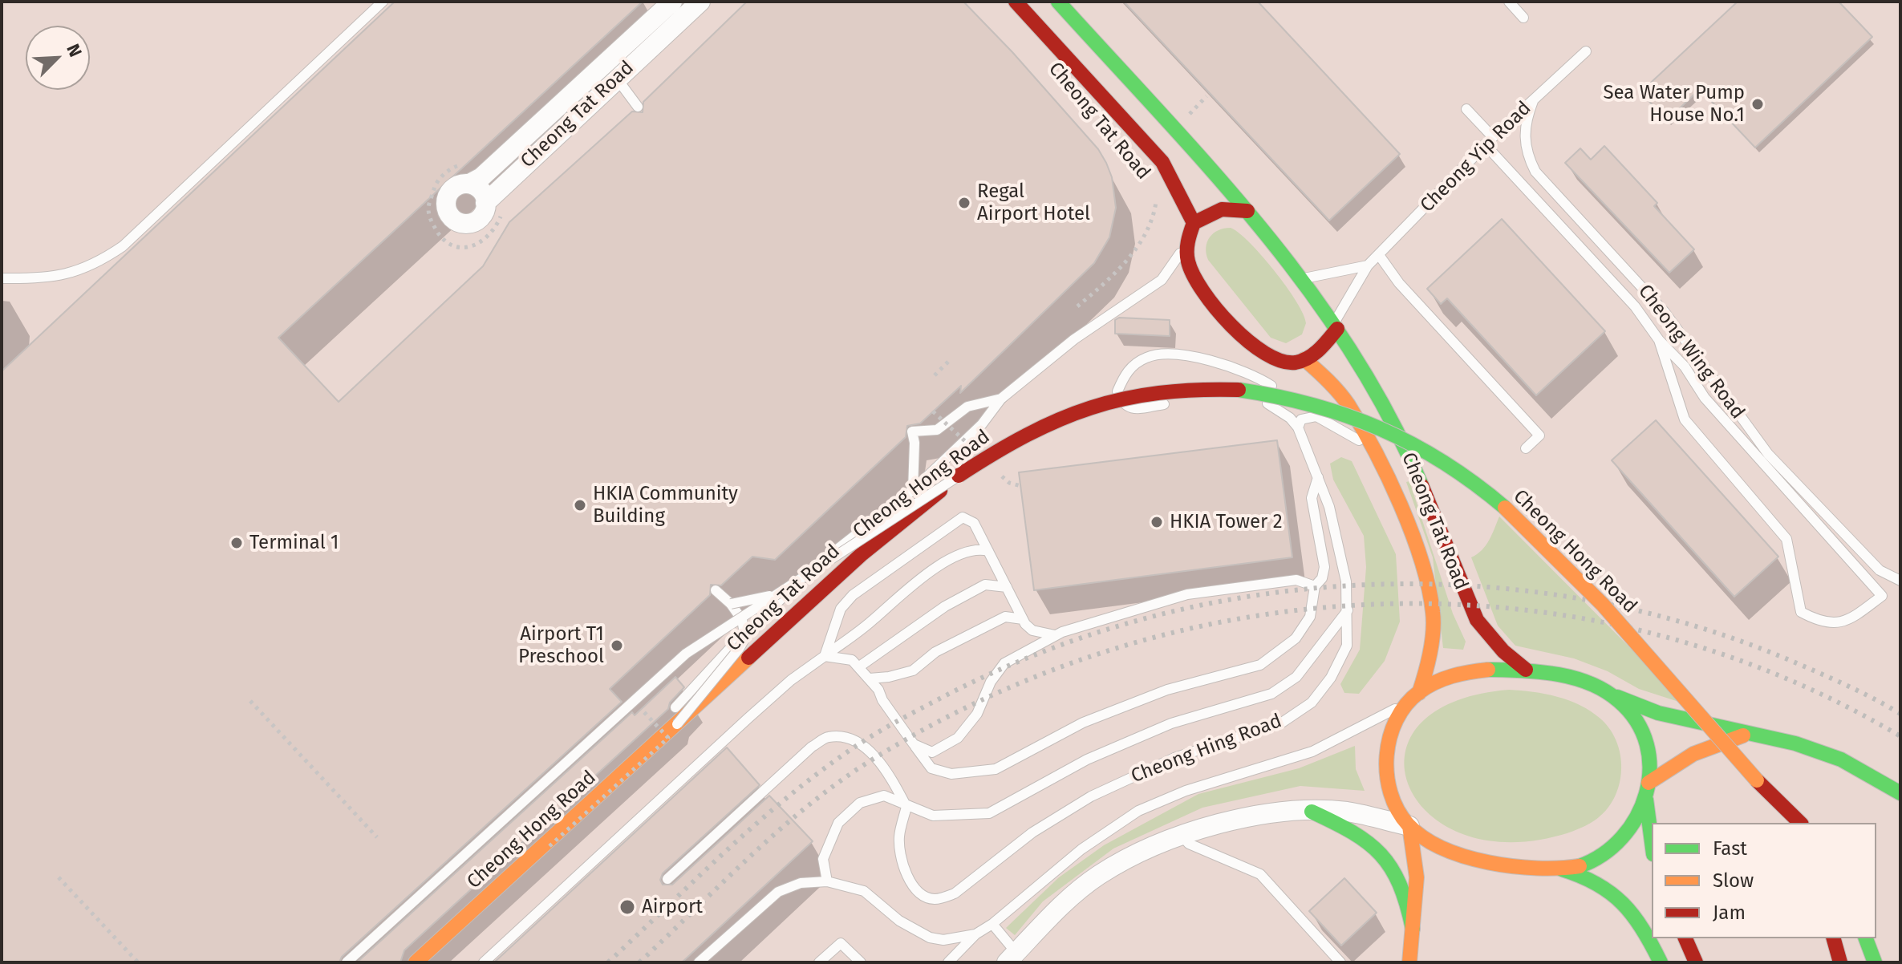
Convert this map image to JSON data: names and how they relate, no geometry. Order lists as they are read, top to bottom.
{
  "streets": {
    "street": ["Cheong Tat Road", "Cheong Hong Road"],
    "lane": ["Cheong Yip Road", "Cheong Wing Road", "Cheong Hing Road"]
  },
  "crossings": [
    ["Cheong Tat Road", "Cheong Yip Road"],
    ["Cheong Tat Road", "Cheong Hing Road"],
    ["Cheong Yip Road", "Cheong Wing Road"]
  ],
  "places": [
    "Sea Water Pump House No.1",
    "Regal Airport Hotel",
    "HKIA Community Building",
    "HKIA Tower 2",
    "Terminal 1",
    "Airport T1 Preschool",
    "Airport"
  ],
  "legend": ["Fast", "Slow", "Jam"],
  "north": "top right"
}
